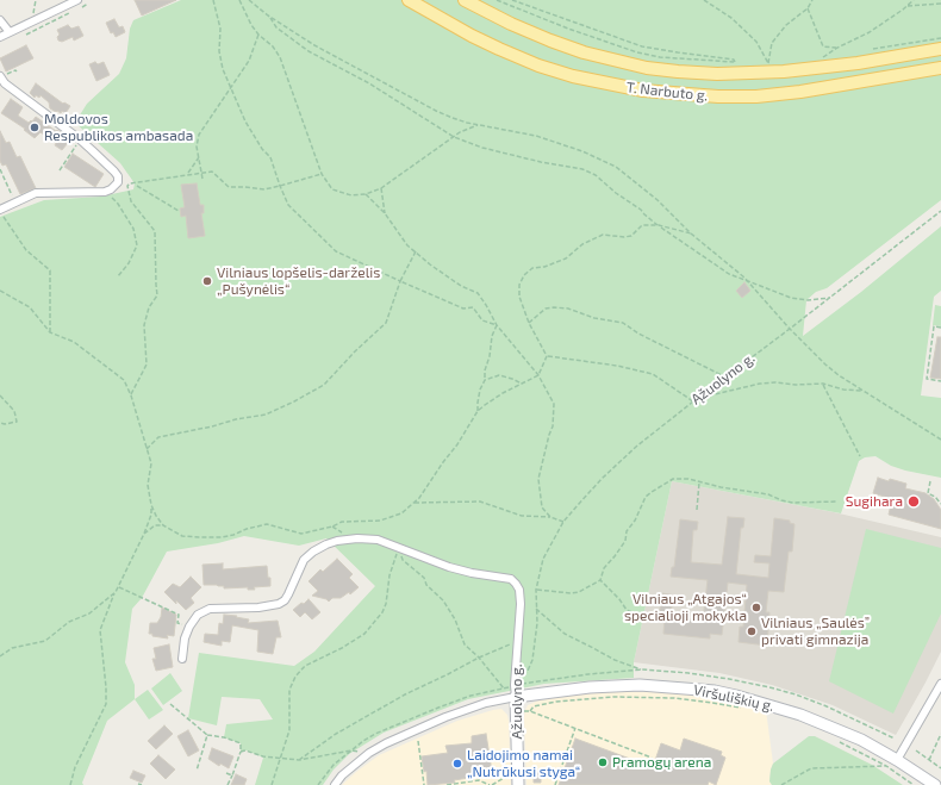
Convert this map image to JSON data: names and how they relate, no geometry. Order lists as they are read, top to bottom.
{
  "streets": {
    "main road": ["T. Narbuto g.", "Ąžuolyno g.", "Viršuliškių g."]
  },
  "crossings": [
    ["Ąžuolyno g.", "Viršuliškių g."]
  ],
  "places": [
    "Moldovos Respublikos ambasada",
    "Vilniaus lopšelis-darželis „Pušynėlis“",
    "Sugihara",
    "Vilniaus „Atgajos“ specialioji mokykla",
    "Vilniaus „Saulės” privati gimnazija",
    "Pramogų arena",
    "Laidojimo namai „Nutrūkusi styga“"
  ]
}
